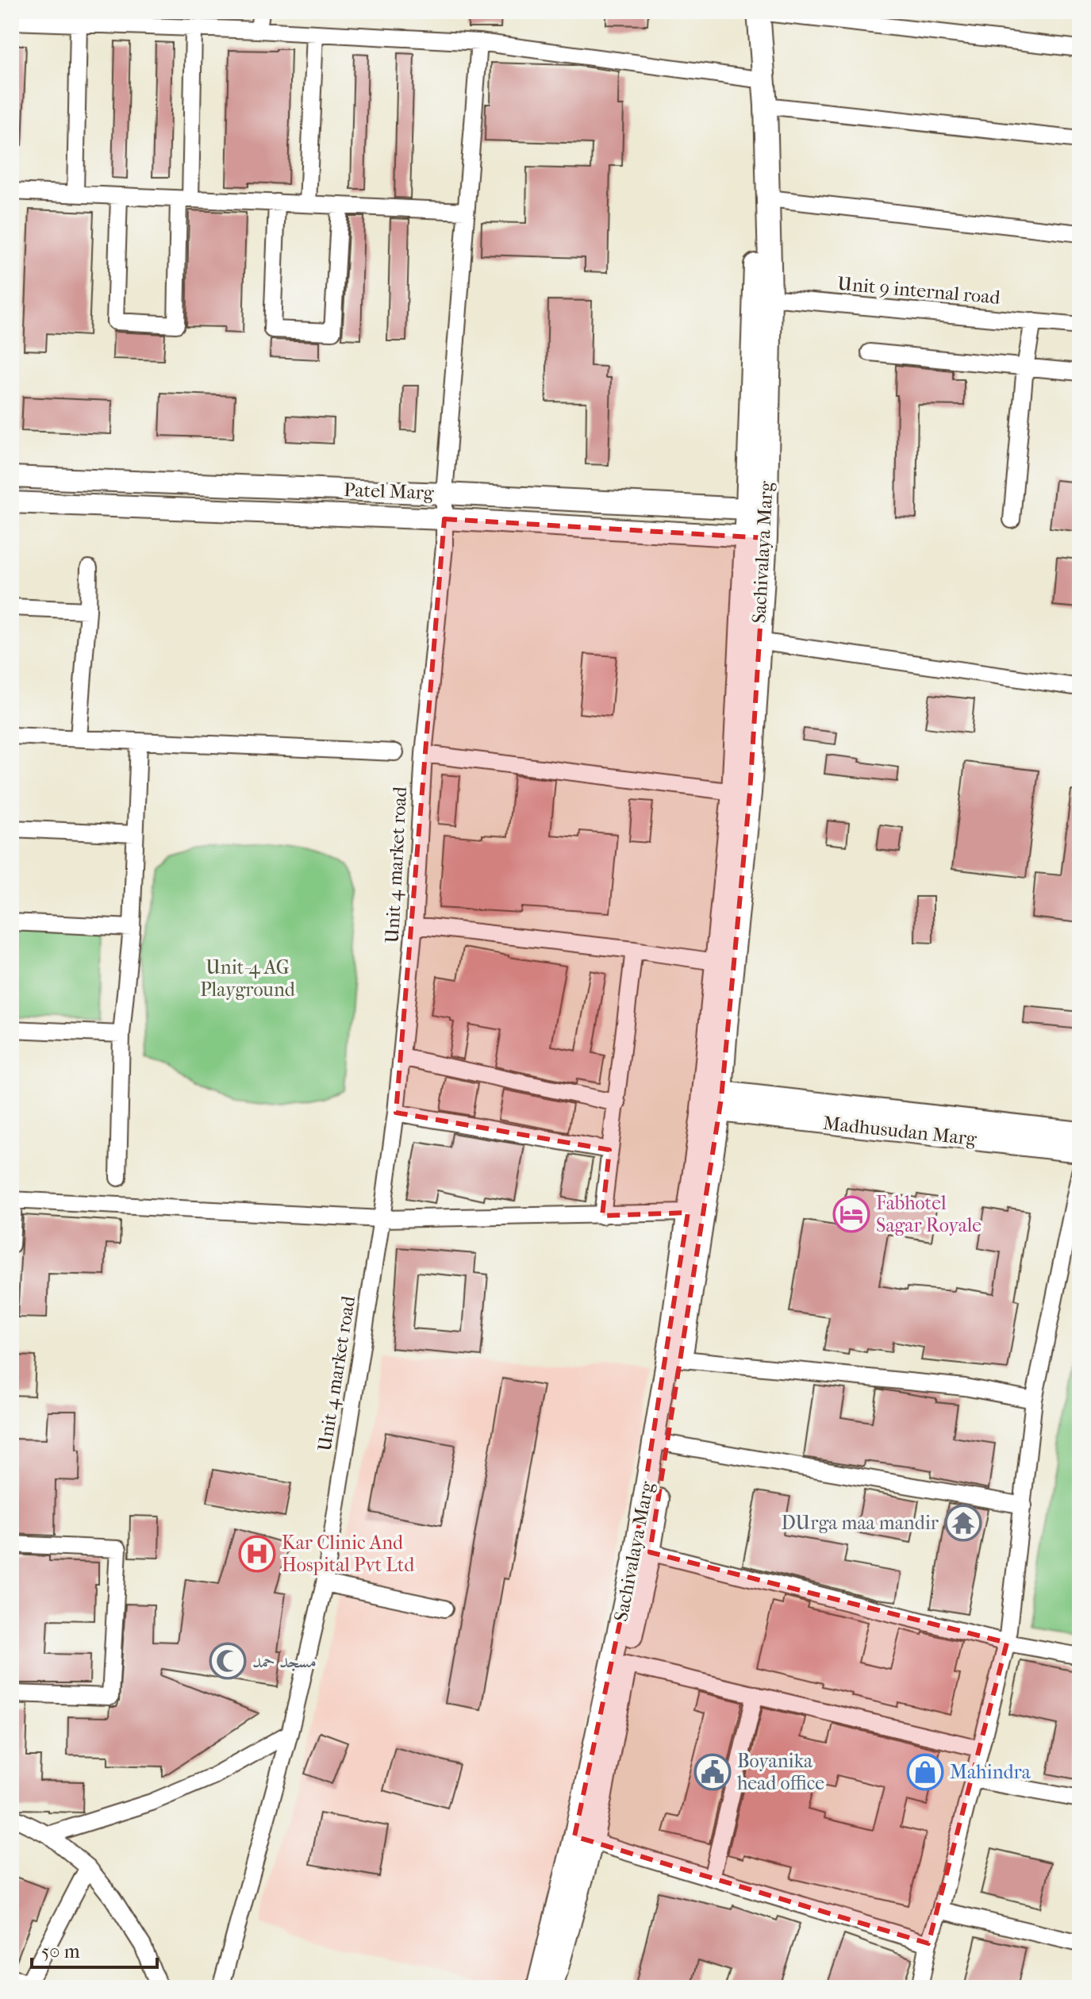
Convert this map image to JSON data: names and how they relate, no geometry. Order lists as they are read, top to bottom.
{
  "streets": {
    "main road": ["Sachivalaya Marg", "Madhusudan Marg"],
    "street": ["Unit 9 internal road", "Patel Marg", "Unit 4 market road"]
  },
  "crossings": [
    ["Unit 9 internal road", "Sachivalaya Marg"],
    ["Patel Marg", "Sachivalaya Marg"],
    ["Patel Marg", "Unit 4 market road"],
    ["Sachivalaya Marg", "Madhusudan Marg"]
  ],
  "parks": ["Unit-4 AG Playground"],
  "places": {
    "hotel": ["Fabhotel Sagar Royale"],
    "temple": ["DUrga maa mandir"],
    "hospital": ["Kar Clinic And Hospital Pvt Ltd"],
    "mosque": ["مسجد حمد"],
    "public building": ["Boyanika head office"],
    "shop": ["Mahindra"]
  },
  "scale_bar": "50 m"
}
